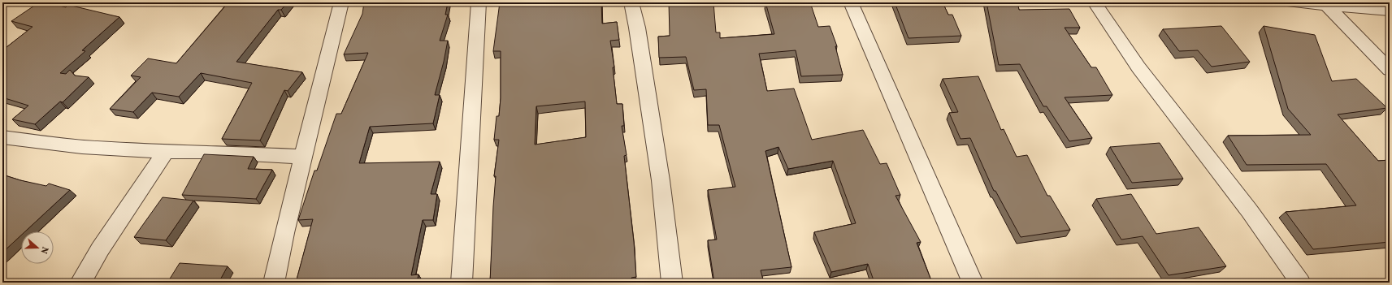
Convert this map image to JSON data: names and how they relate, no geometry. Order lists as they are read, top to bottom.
{
  "north": "right"
}
